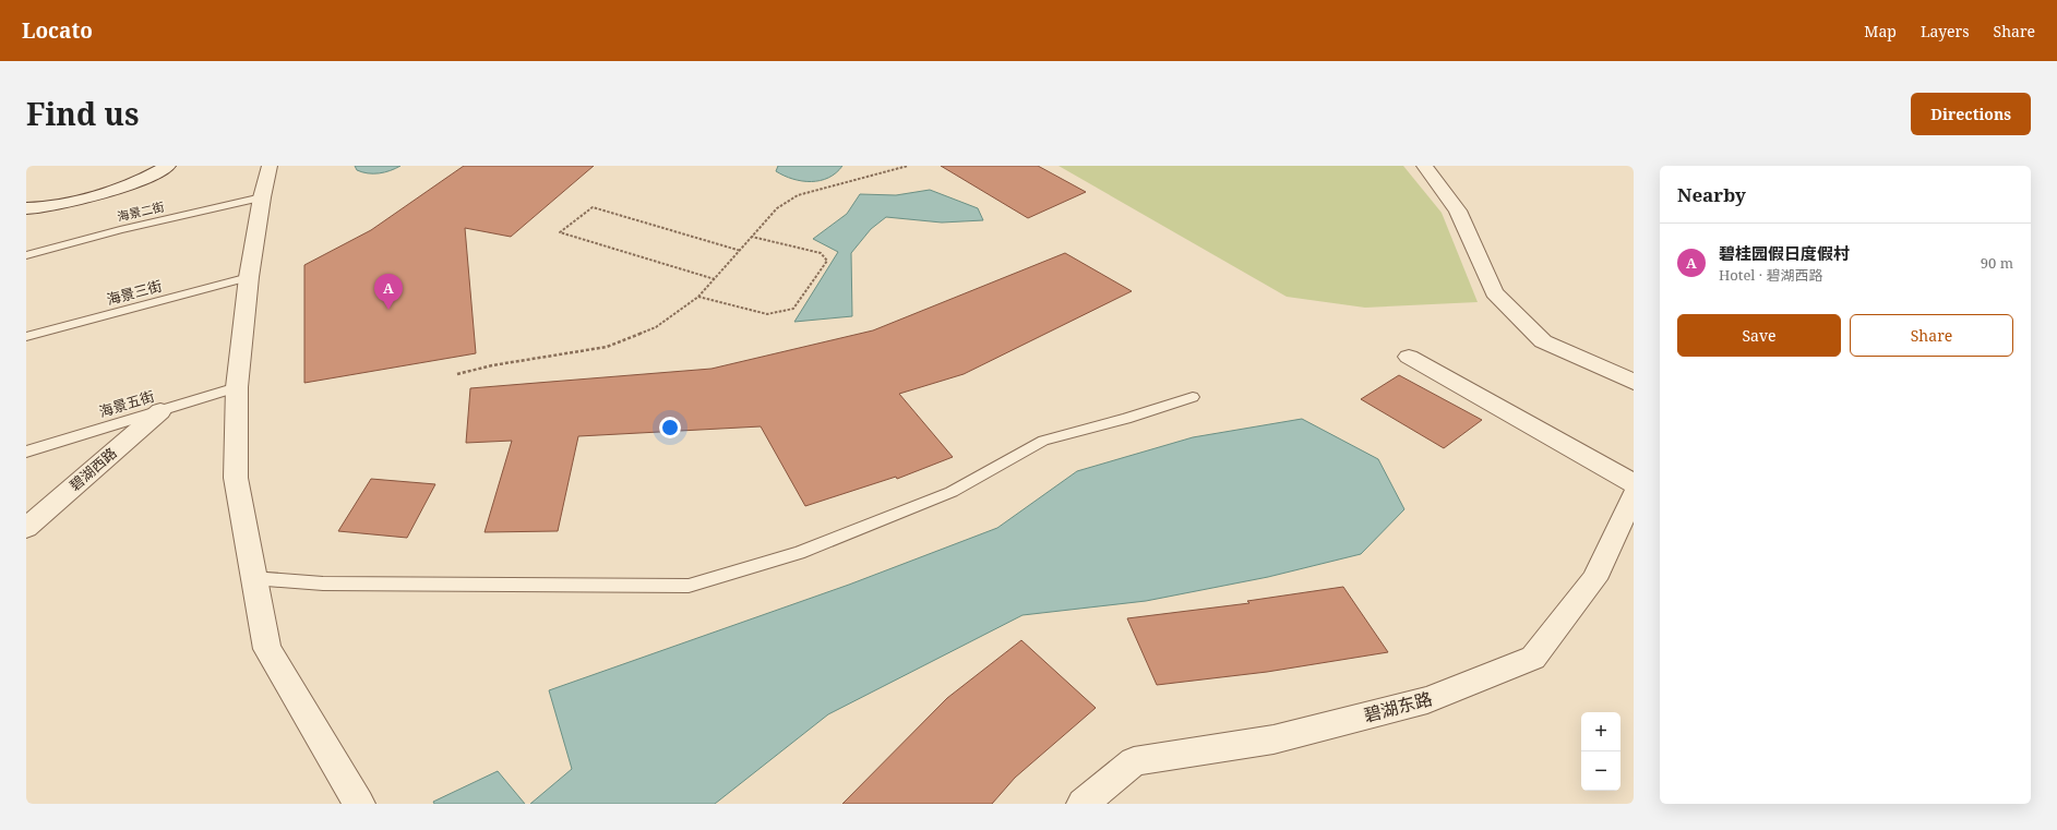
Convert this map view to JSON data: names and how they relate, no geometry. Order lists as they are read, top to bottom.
{
  "streets": {
    "street": ["碧湖西路", "碧湖东路"],
    "lane": ["海景二街", "海景三街", "海景五街"]
  },
  "crossings": [
    ["海景五街", "碧湖西路"]
  ],
  "page": {
    "header": "Locato",
    "nav": ["Map", "Layers", "Share"],
    "title": "Find us",
    "buttons": [
      "Directions",
      ["Save", "Share"]
    ],
    "heading": "Nearby",
    "list": [
      {
        "mark": "A",
        "name": "碧桂园假日度假村",
        "note": "Hotel · 碧湖西路",
        "value": "90 m"
      }
    ],
    "pins": "A",
    "map_buttons": ["+", "−"]
  }
}
